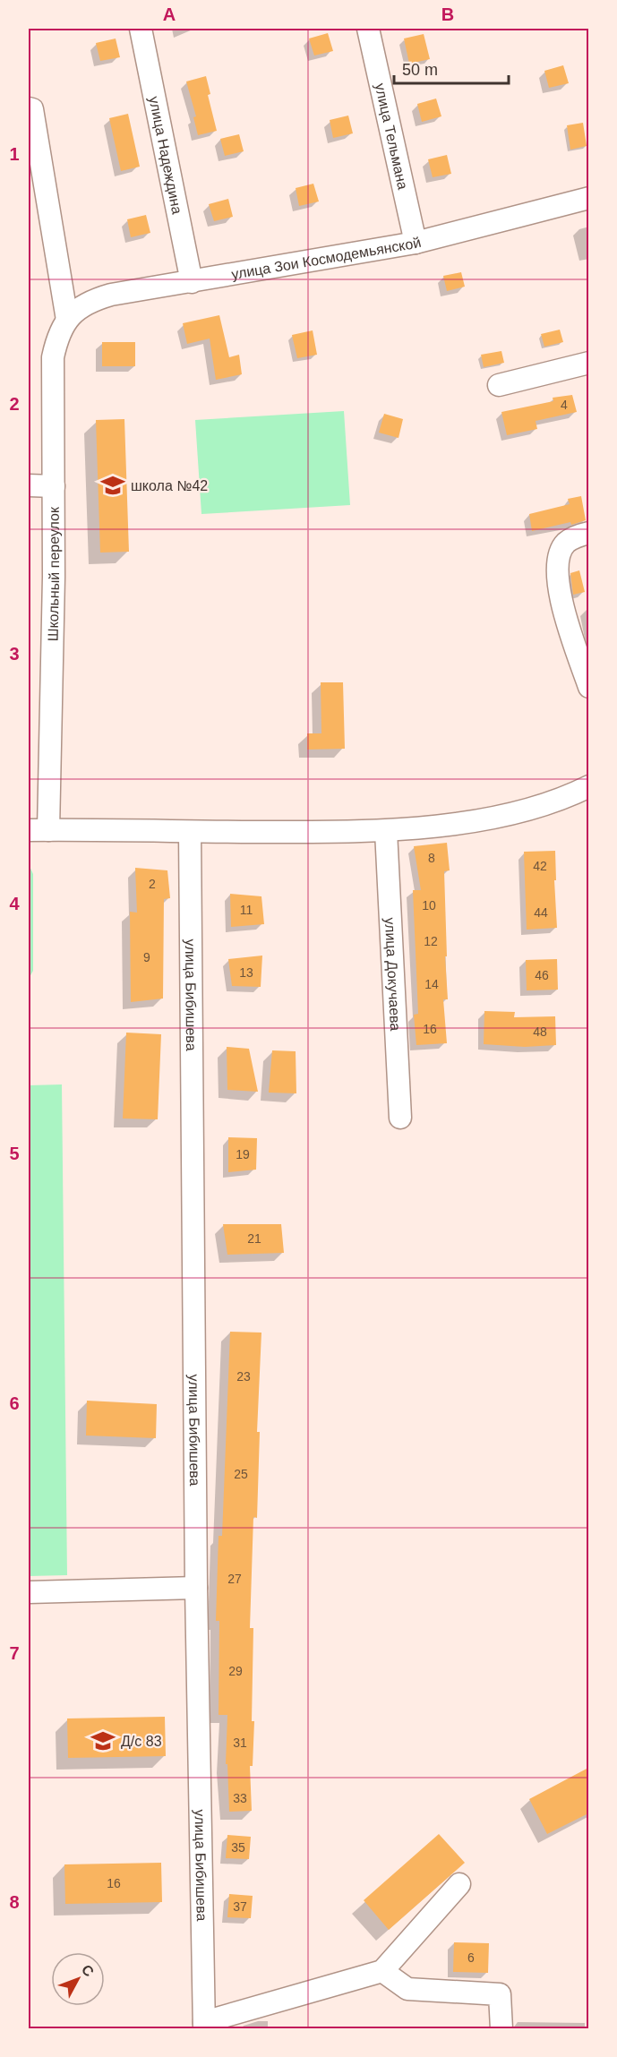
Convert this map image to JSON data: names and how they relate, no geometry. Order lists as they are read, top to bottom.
{
  "streets": {
    "street": [
      "улица Тельмана",
      "улица Надеждина",
      "улица Зои Космодемьянской",
      "Школьный переулок",
      "улица Докучаева",
      "улица Бибишева"
    ]
  },
  "crossings": [
    ["улица Тельмана", "улица Зои Космодемьянской"],
    ["улица Надеждина", "улица Зои Космодемьянской"],
    ["улица Зои Космодемьянской", "Школьный переулок"]
  ],
  "places": {
    "school or university": ["школа №42", "Д/с 83"]
  },
  "house_numbers": [
    "4",
    "8",
    "42",
    "2",
    "10",
    "11",
    "44",
    "12",
    "9",
    "13",
    "46",
    "14",
    "16",
    "48",
    "19",
    "21",
    "23",
    "25",
    "27",
    "29",
    "31",
    "33",
    "35",
    "16",
    "37",
    "6"
  ],
  "scale_bar": "50 m",
  "north": "top right",
  "grid": {
    "columns": ["A", "B"],
    "rows": [
      "1",
      "2",
      "3",
      "4",
      "5",
      "6",
      "7",
      "8"
    ]
  }
}
